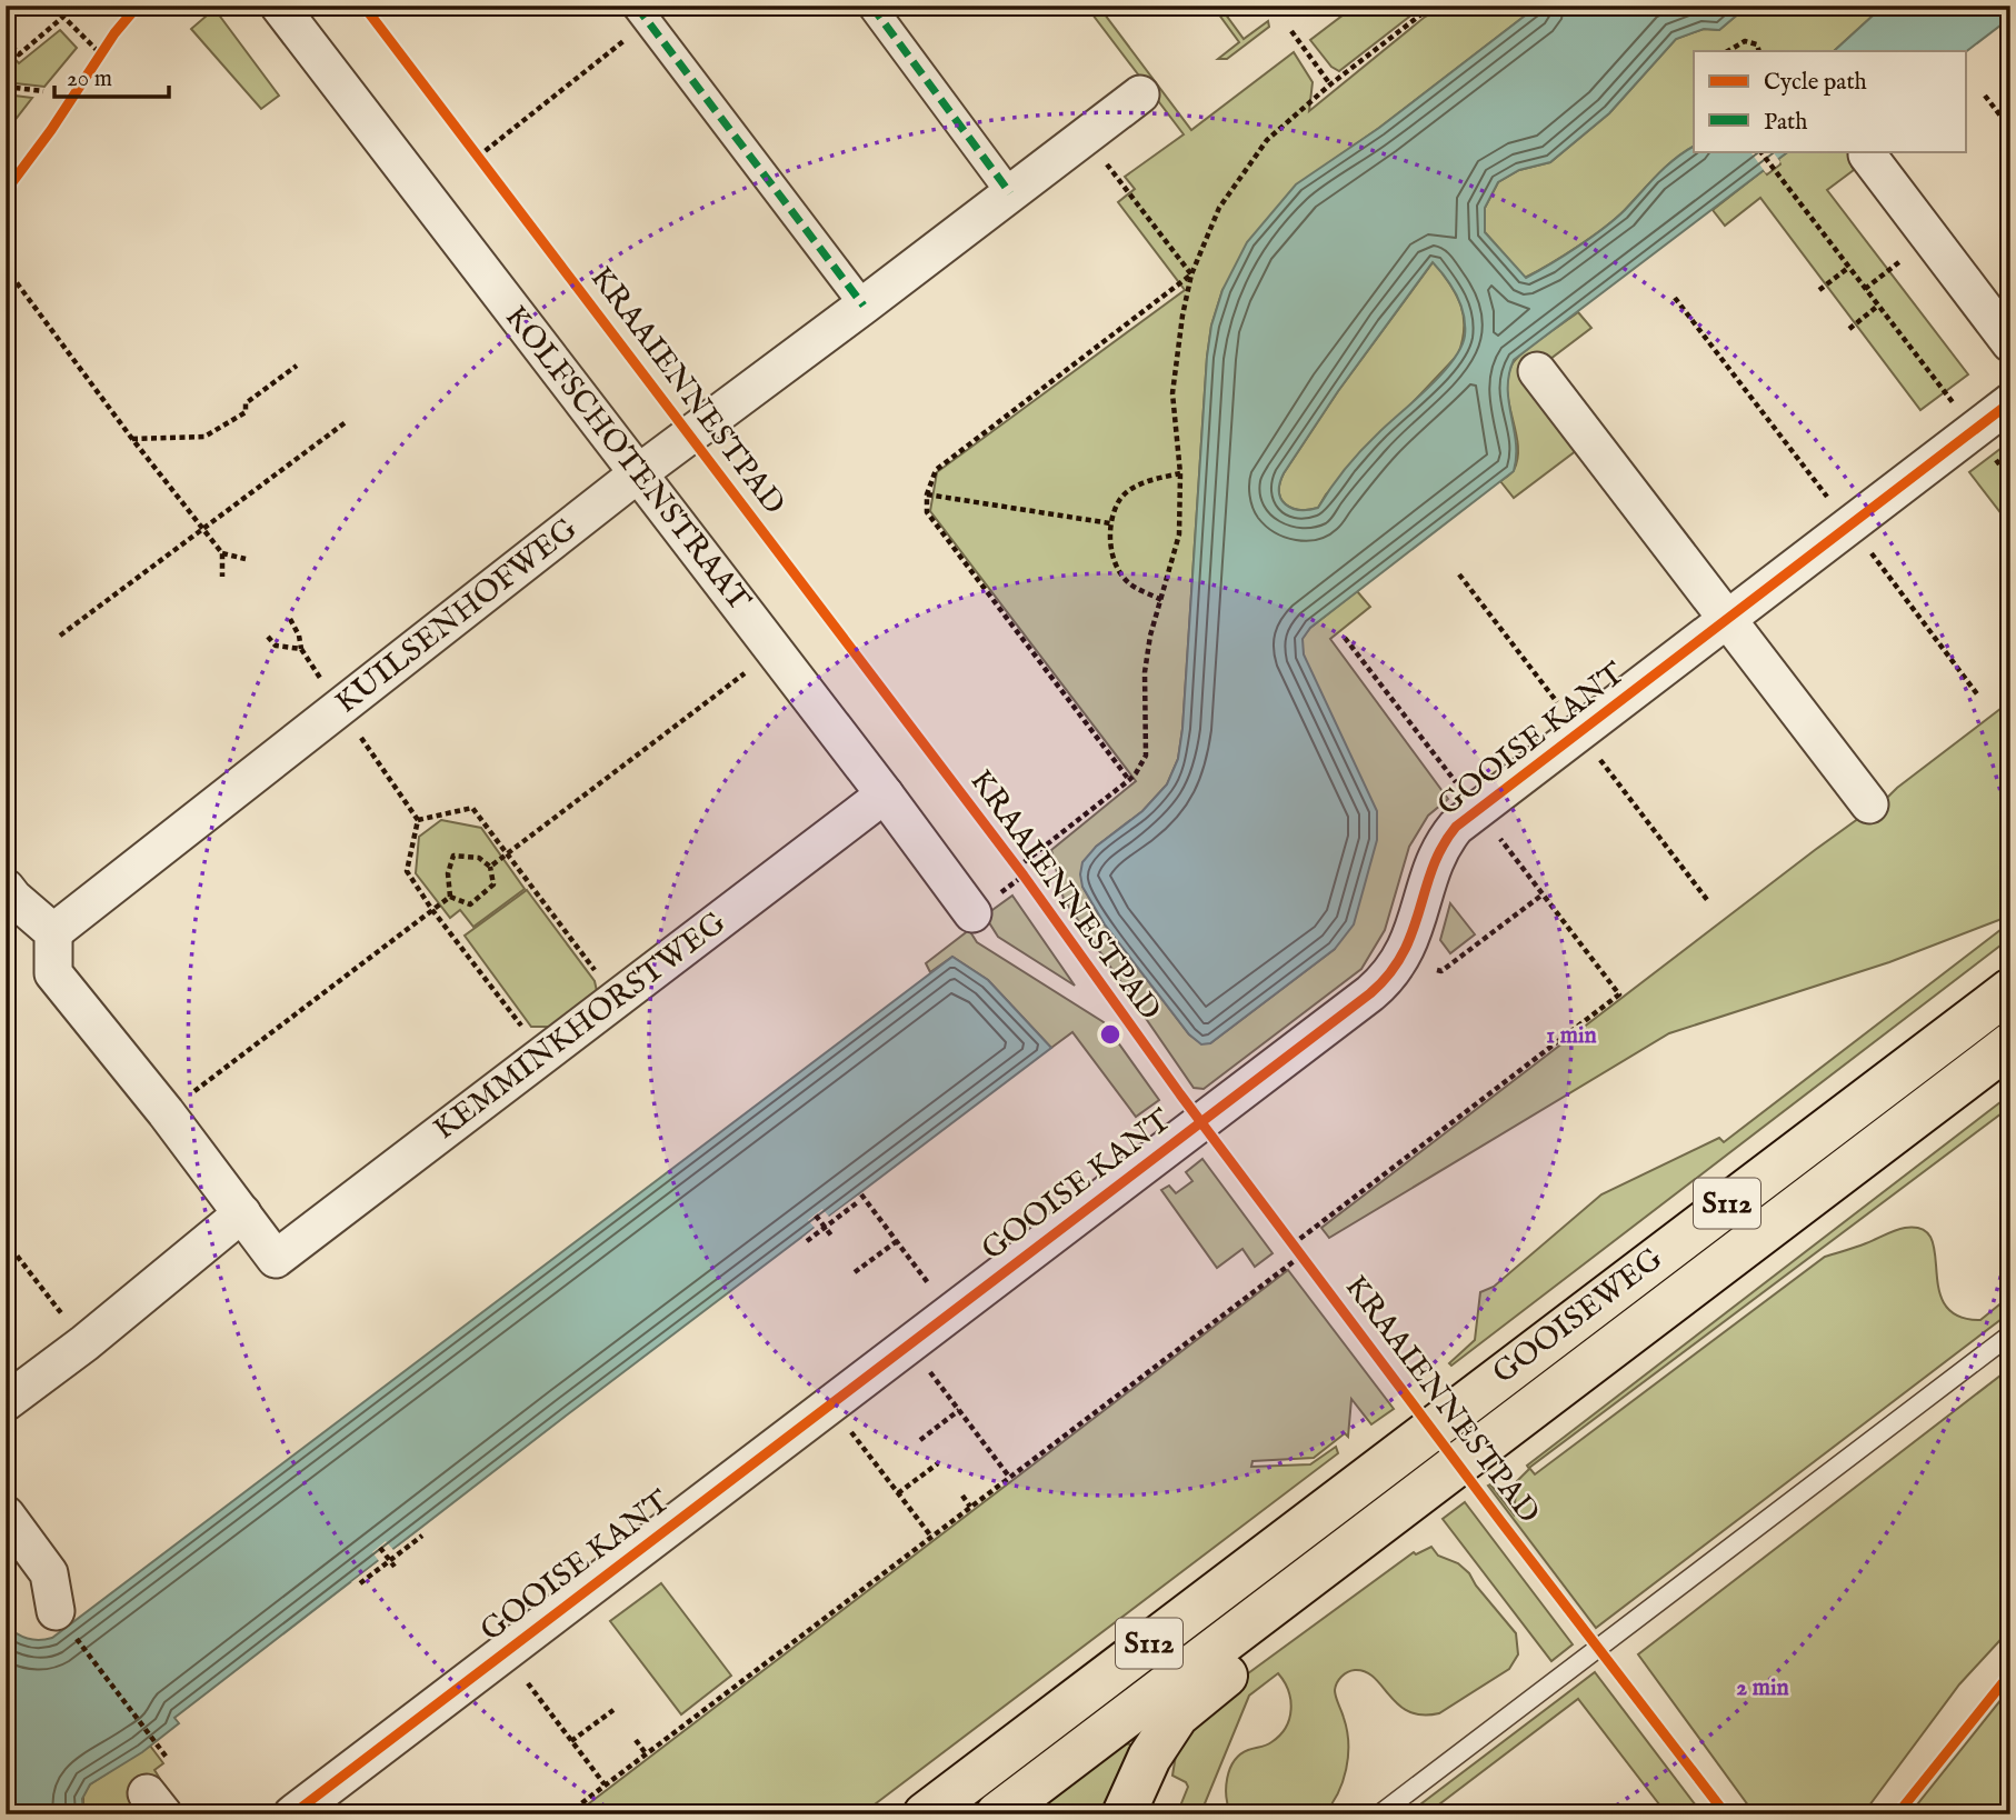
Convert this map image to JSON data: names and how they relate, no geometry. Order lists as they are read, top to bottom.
{
  "streets": {
    "highway": ["S112", "GOOISEWEG"],
    "street": [
      "KOLFSCHOTENSTRAAT",
      "KUILSENHOFWEG",
      "GOOISE KANT",
      "KEMMINKHORSTWEG"
    ],
    "cycle path": ["KRAAIENNESTPAD"]
  },
  "crossings": [
    ["KRAAIENNESTPAD", "GOOISE KANT"],
    ["KOLFSCHOTENSTRAAT", "KUILSENHOFWEG"],
    ["KOLFSCHOTENSTRAAT", "KEMMINKHORSTWEG"]
  ],
  "legend": ["Cycle path", "Path"],
  "scale_bar": "20 m",
  "rings": ["1 min", "2 min"]
}
